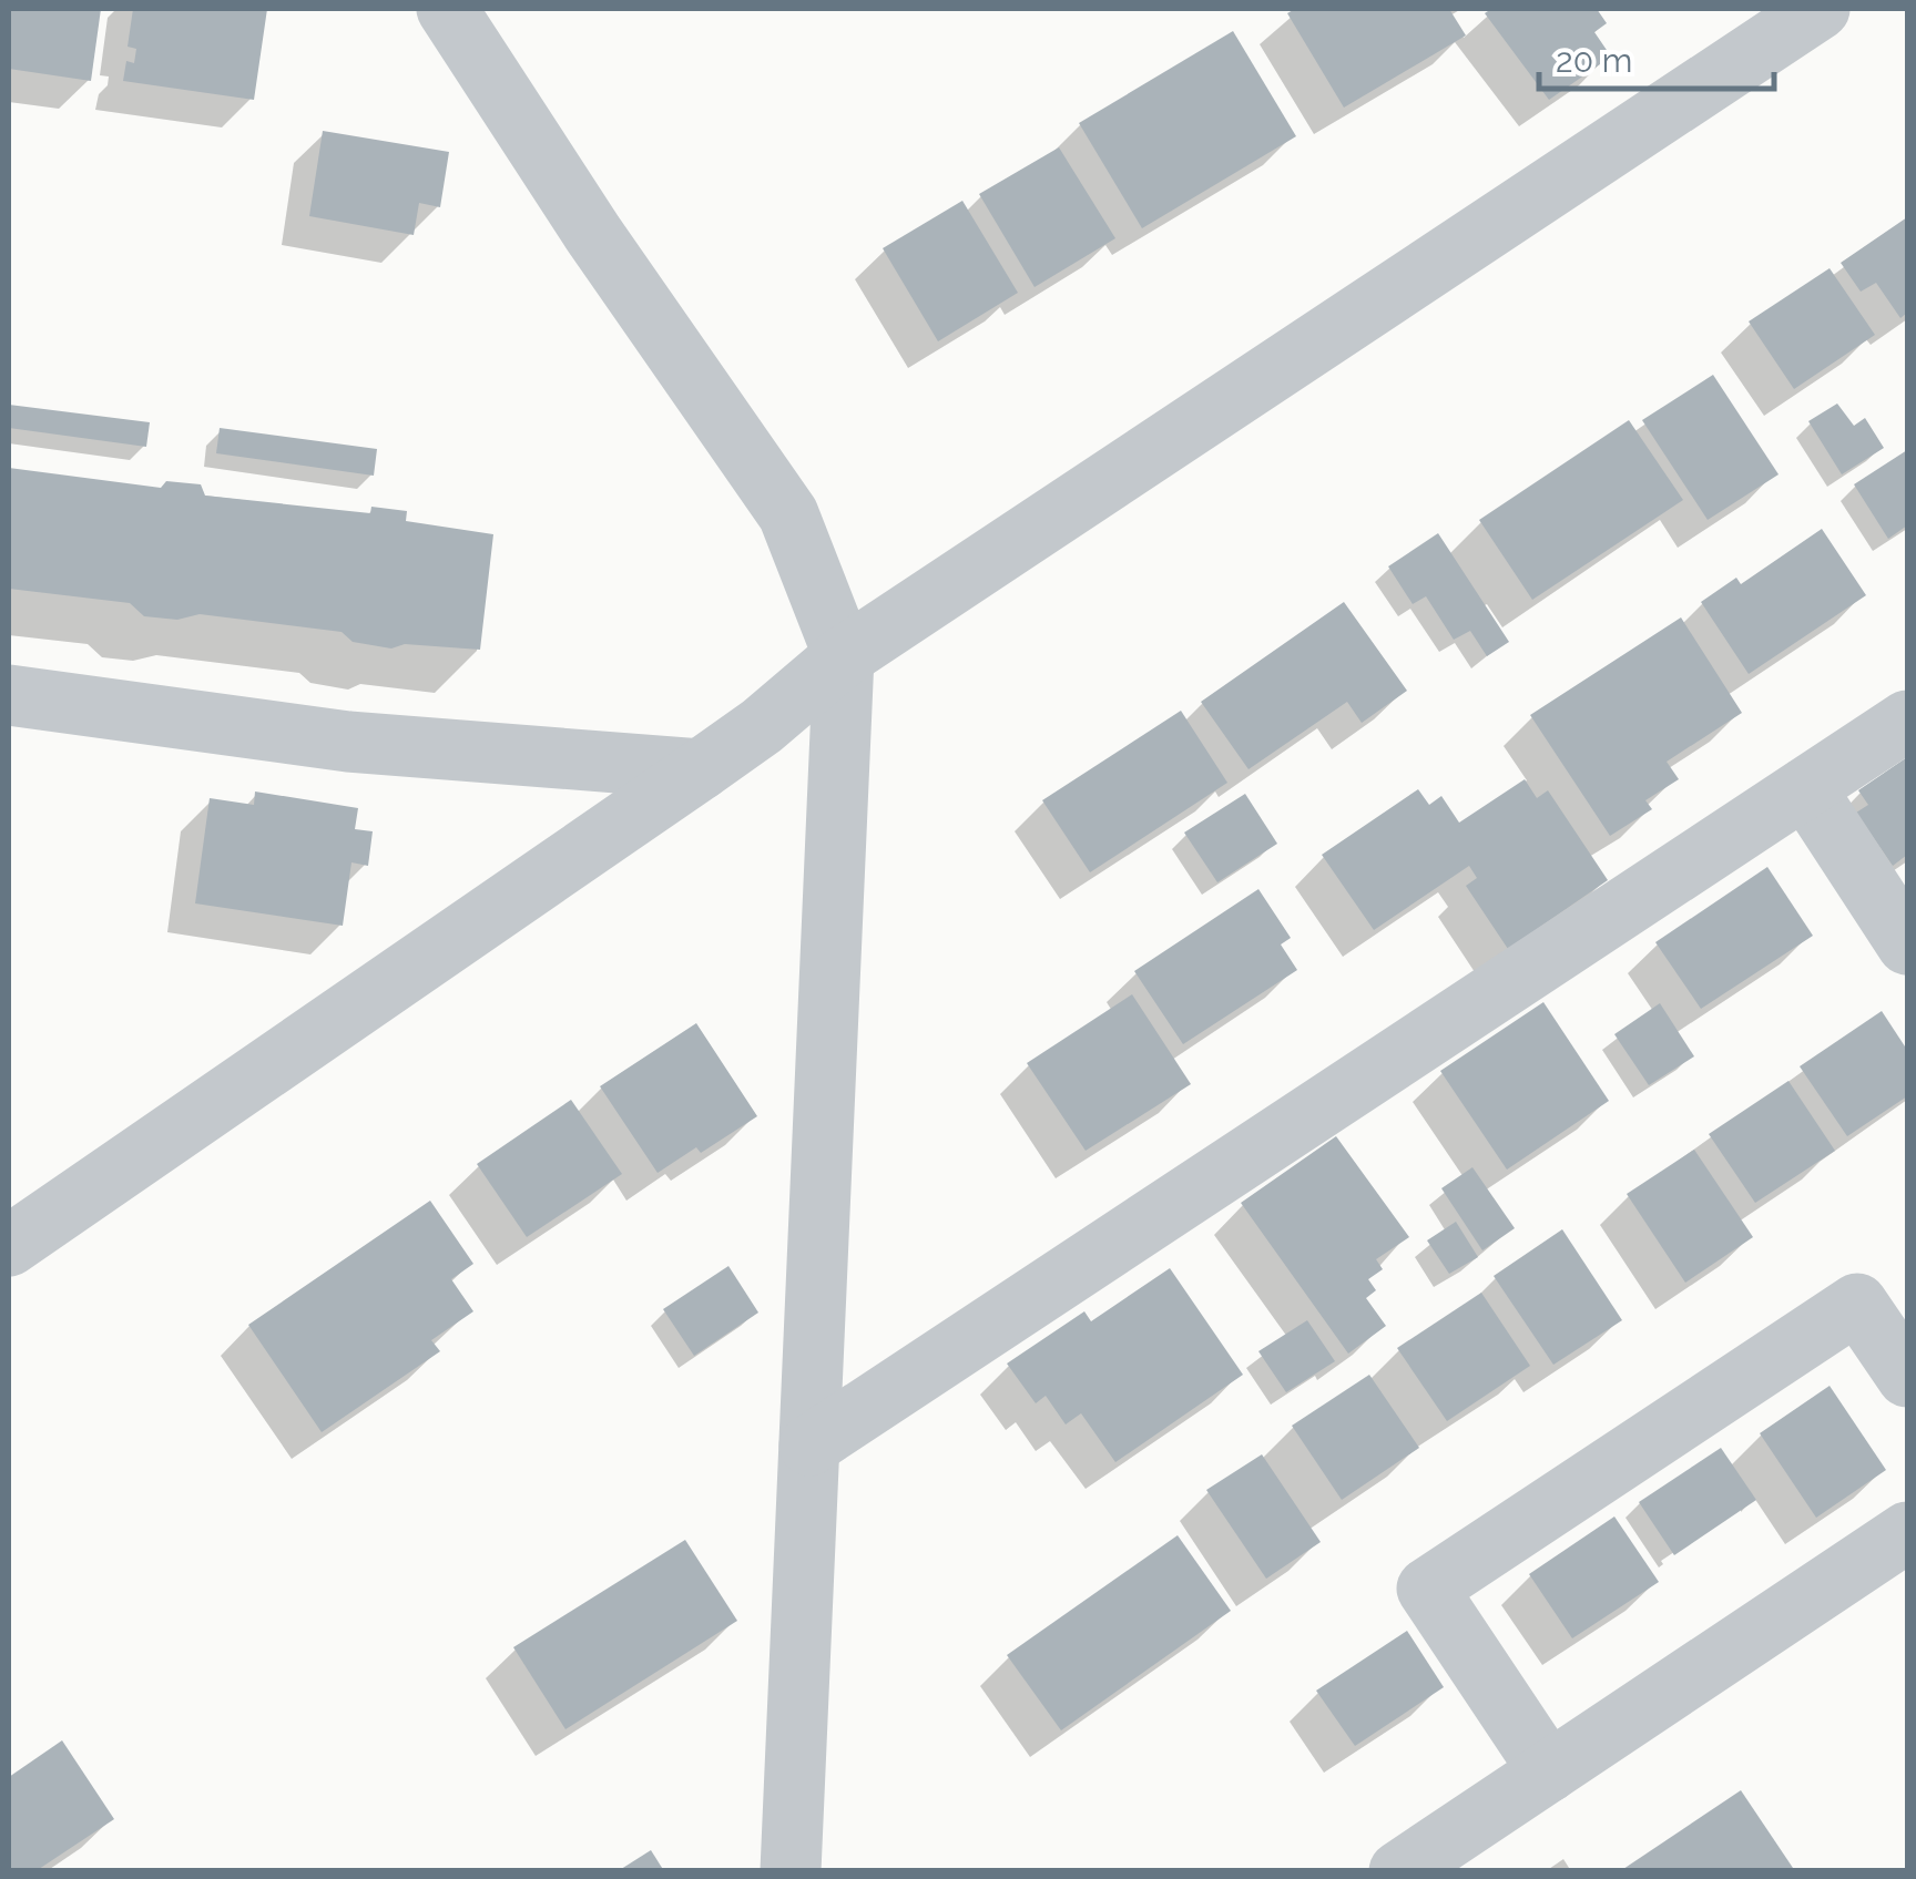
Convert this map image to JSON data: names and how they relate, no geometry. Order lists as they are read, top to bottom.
{
  "scale_bar": "20 m"
}
